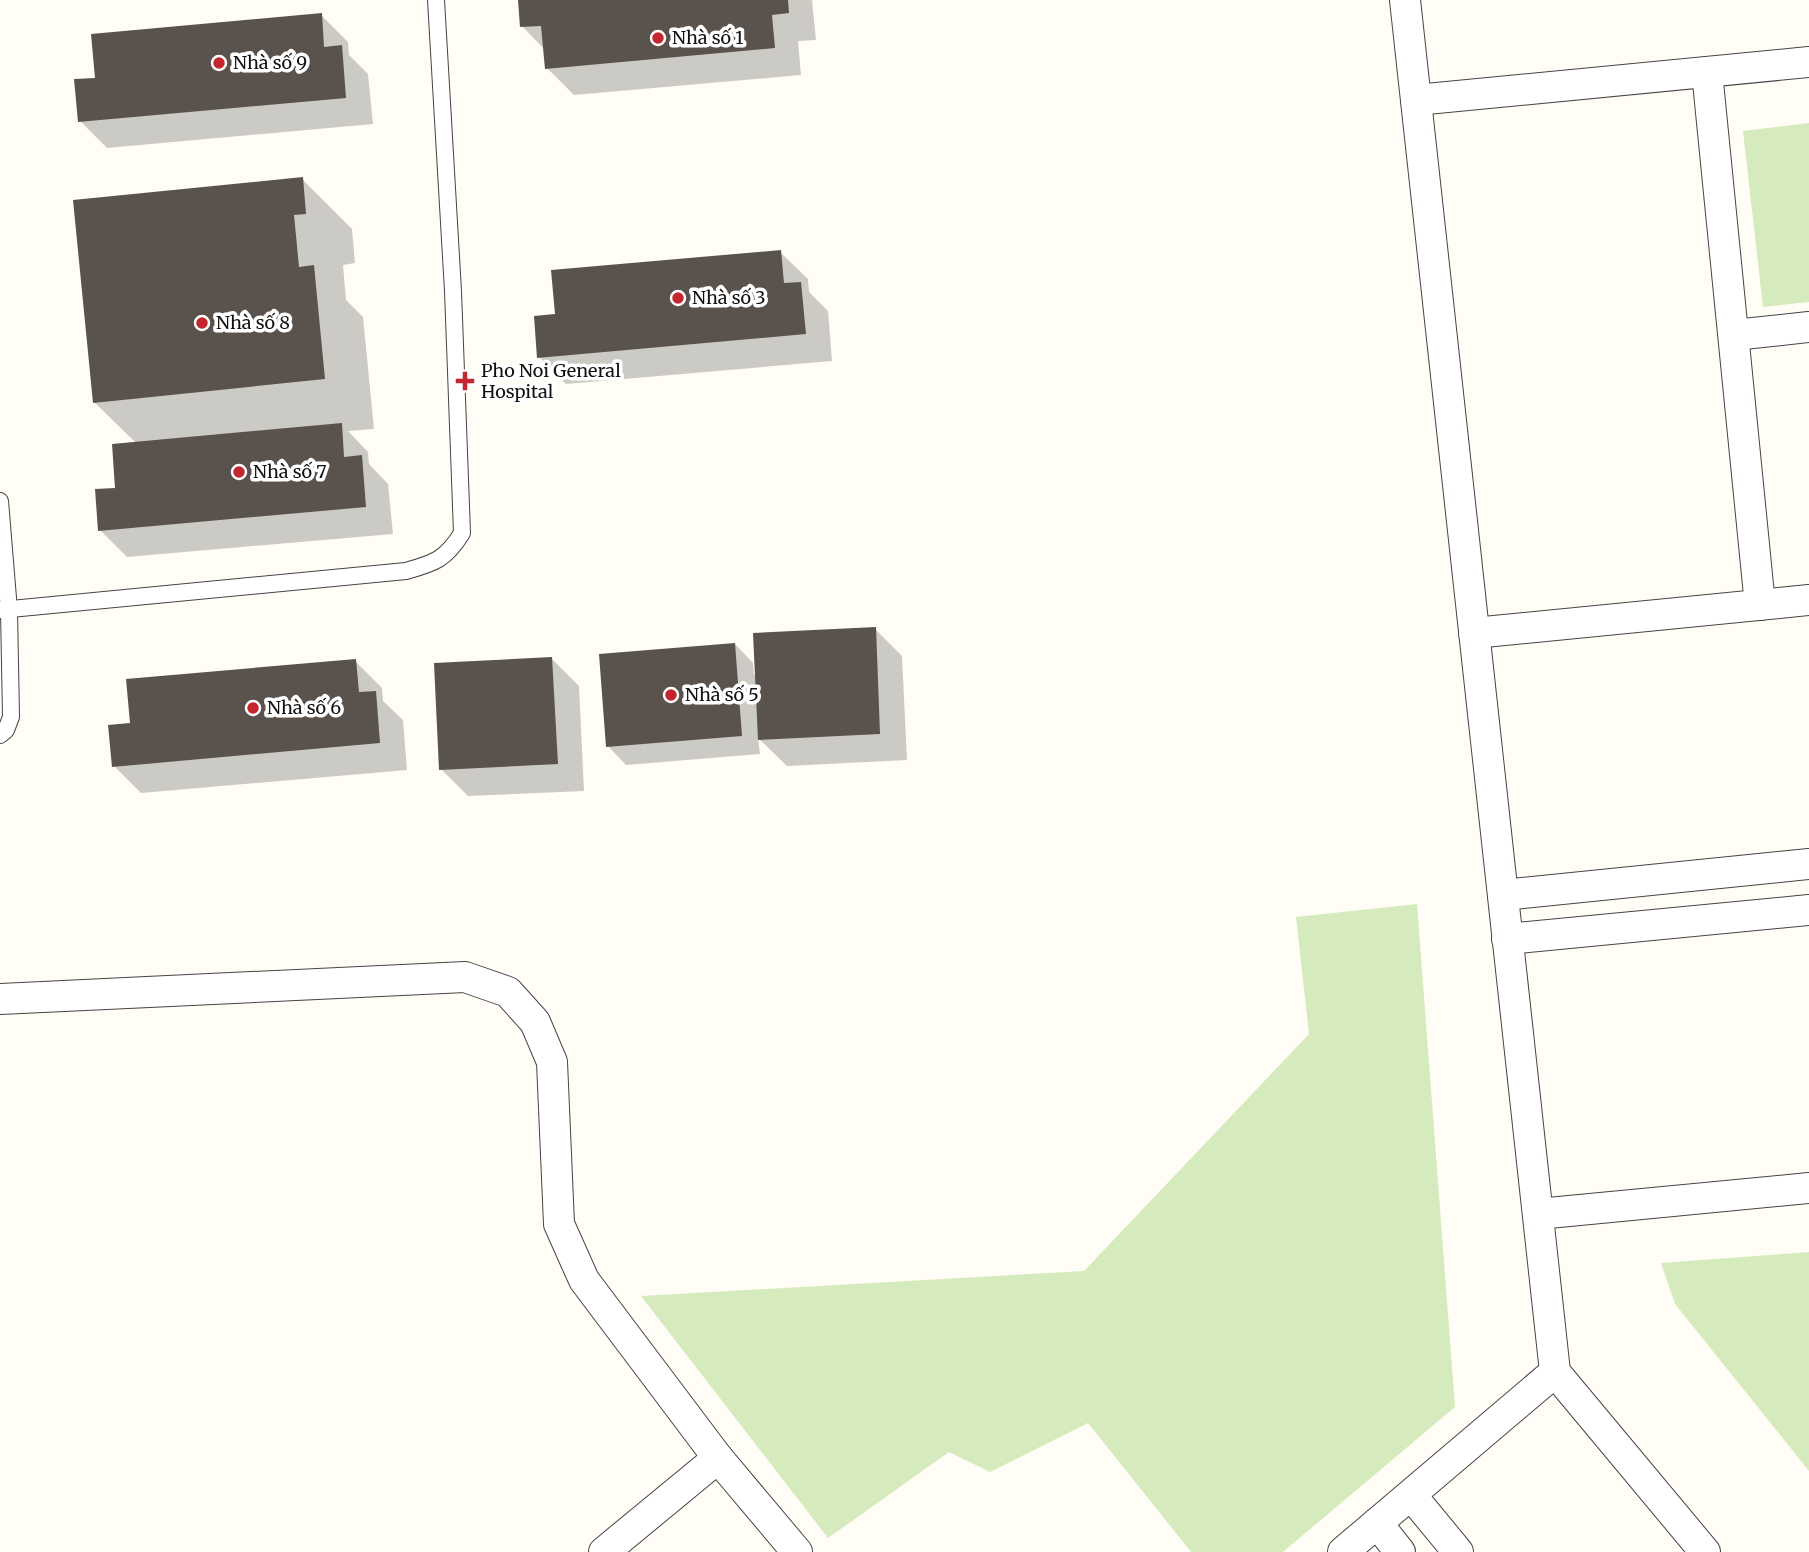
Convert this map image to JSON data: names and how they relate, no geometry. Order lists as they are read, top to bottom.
{
  "places": {
    "other": [
      "Nhà số 1",
      "Nhà số 9",
      "Nhà số 3",
      "Nhà số 8",
      "Nhà số 7",
      "Nhà số 5",
      "Nhà số 6"
    ],
    "health": ["Pho Noi General Hospital"]
  }
}
